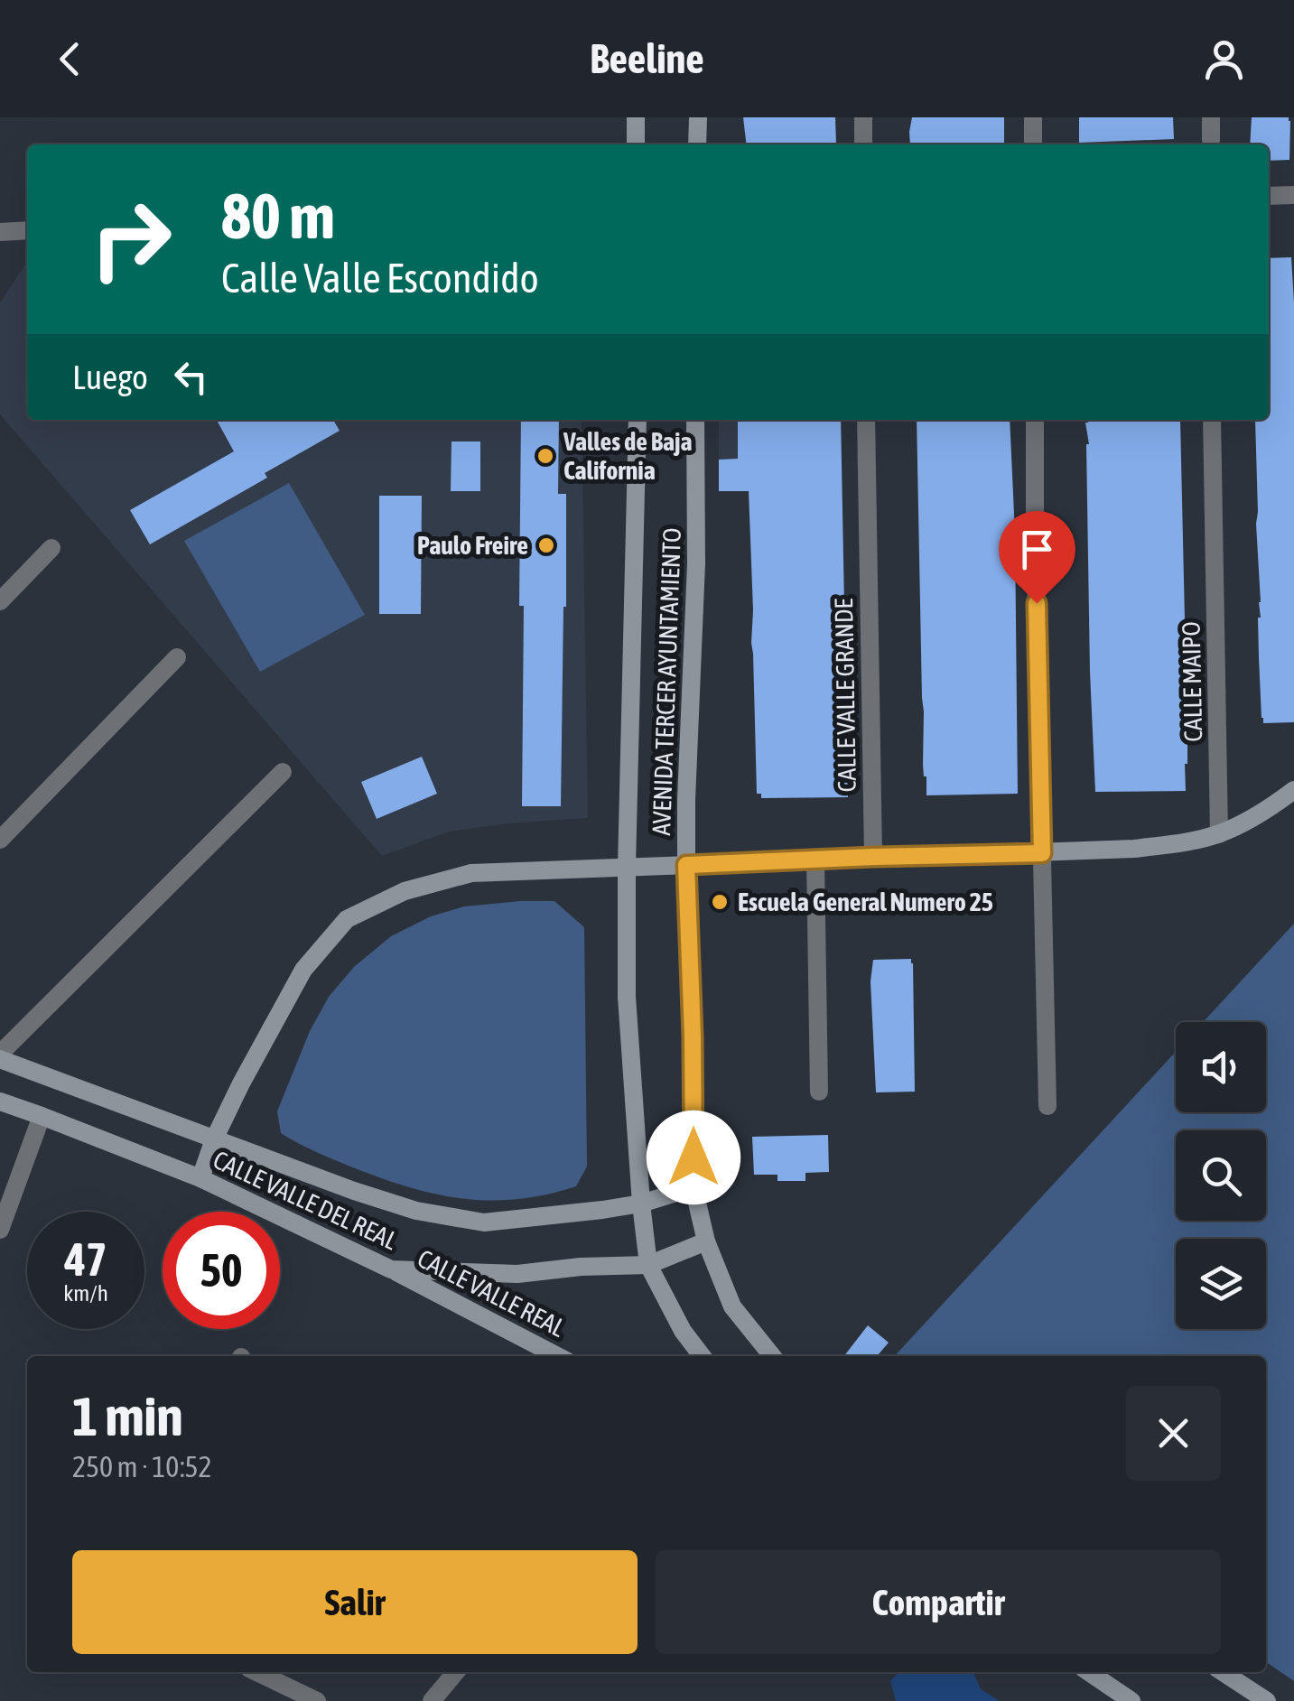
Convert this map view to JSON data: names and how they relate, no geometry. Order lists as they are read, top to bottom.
{
  "streets": {
    "street": [
      "AVENIDA TERCER AYUNTAMIENTO",
      "CALLE MAIPO",
      "CALLE VALLE GRANDE",
      "CALLE VALLE DEL REAL",
      "CALLE VALLE REAL"
    ]
  },
  "crossings": [
    ["AVENIDA TERCER AYUNTAMIENTO", "CALLE VALLE DEL REAL"],
    ["CALLE VALLE DEL REAL", "CALLE VALLE REAL"]
  ],
  "places": ["Valles de Baja California", "Paulo Freire", "Escuela General Numero 25"],
  "page": {
    "header": "Beeline",
    "turn": ["80 m", "Calle Valle Escondido"],
    "then": "Luego",
    "speed": "47 km/h",
    "limit": "50",
    "heading": ["1 min", "250 m · 10:52"],
    "buttons": ["Salir", "Compartir"]
  }
}
